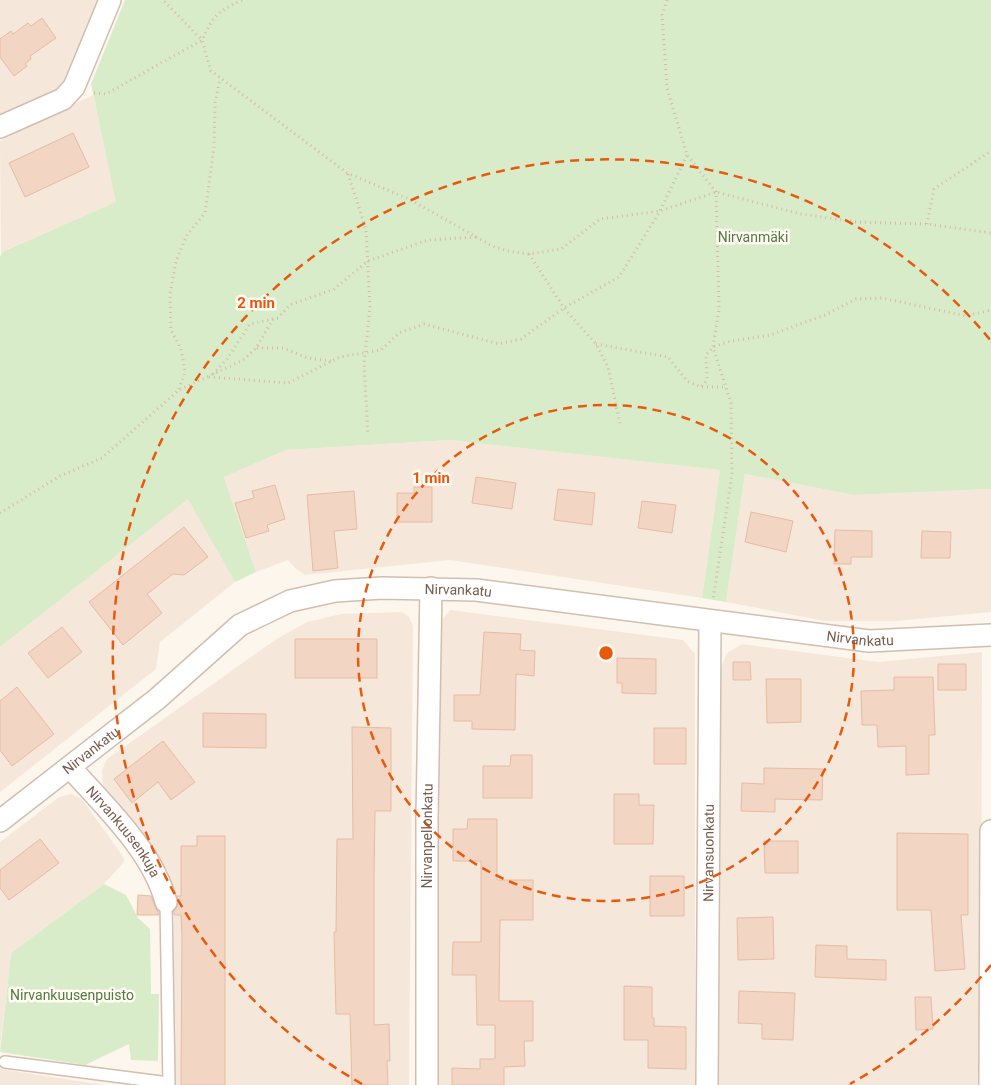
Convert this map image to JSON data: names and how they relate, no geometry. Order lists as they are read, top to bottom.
{
  "streets": {
    "street": [
      "Nirvankatu",
      "Nirvankuusenkuja",
      "Nirvanpellonkatu",
      "Nirvansuonkatu"
    ]
  },
  "crossings": [
    ["Nirvankatu", "Nirvankuusenkuja"],
    ["Nirvankatu", "Nirvanpellonkatu"],
    ["Nirvankatu", "Nirvansuonkatu"]
  ],
  "parks": ["Nirvanmäki", "Nirvankuusenpuisto"],
  "rings": ["2 min", "1 min"]
}
